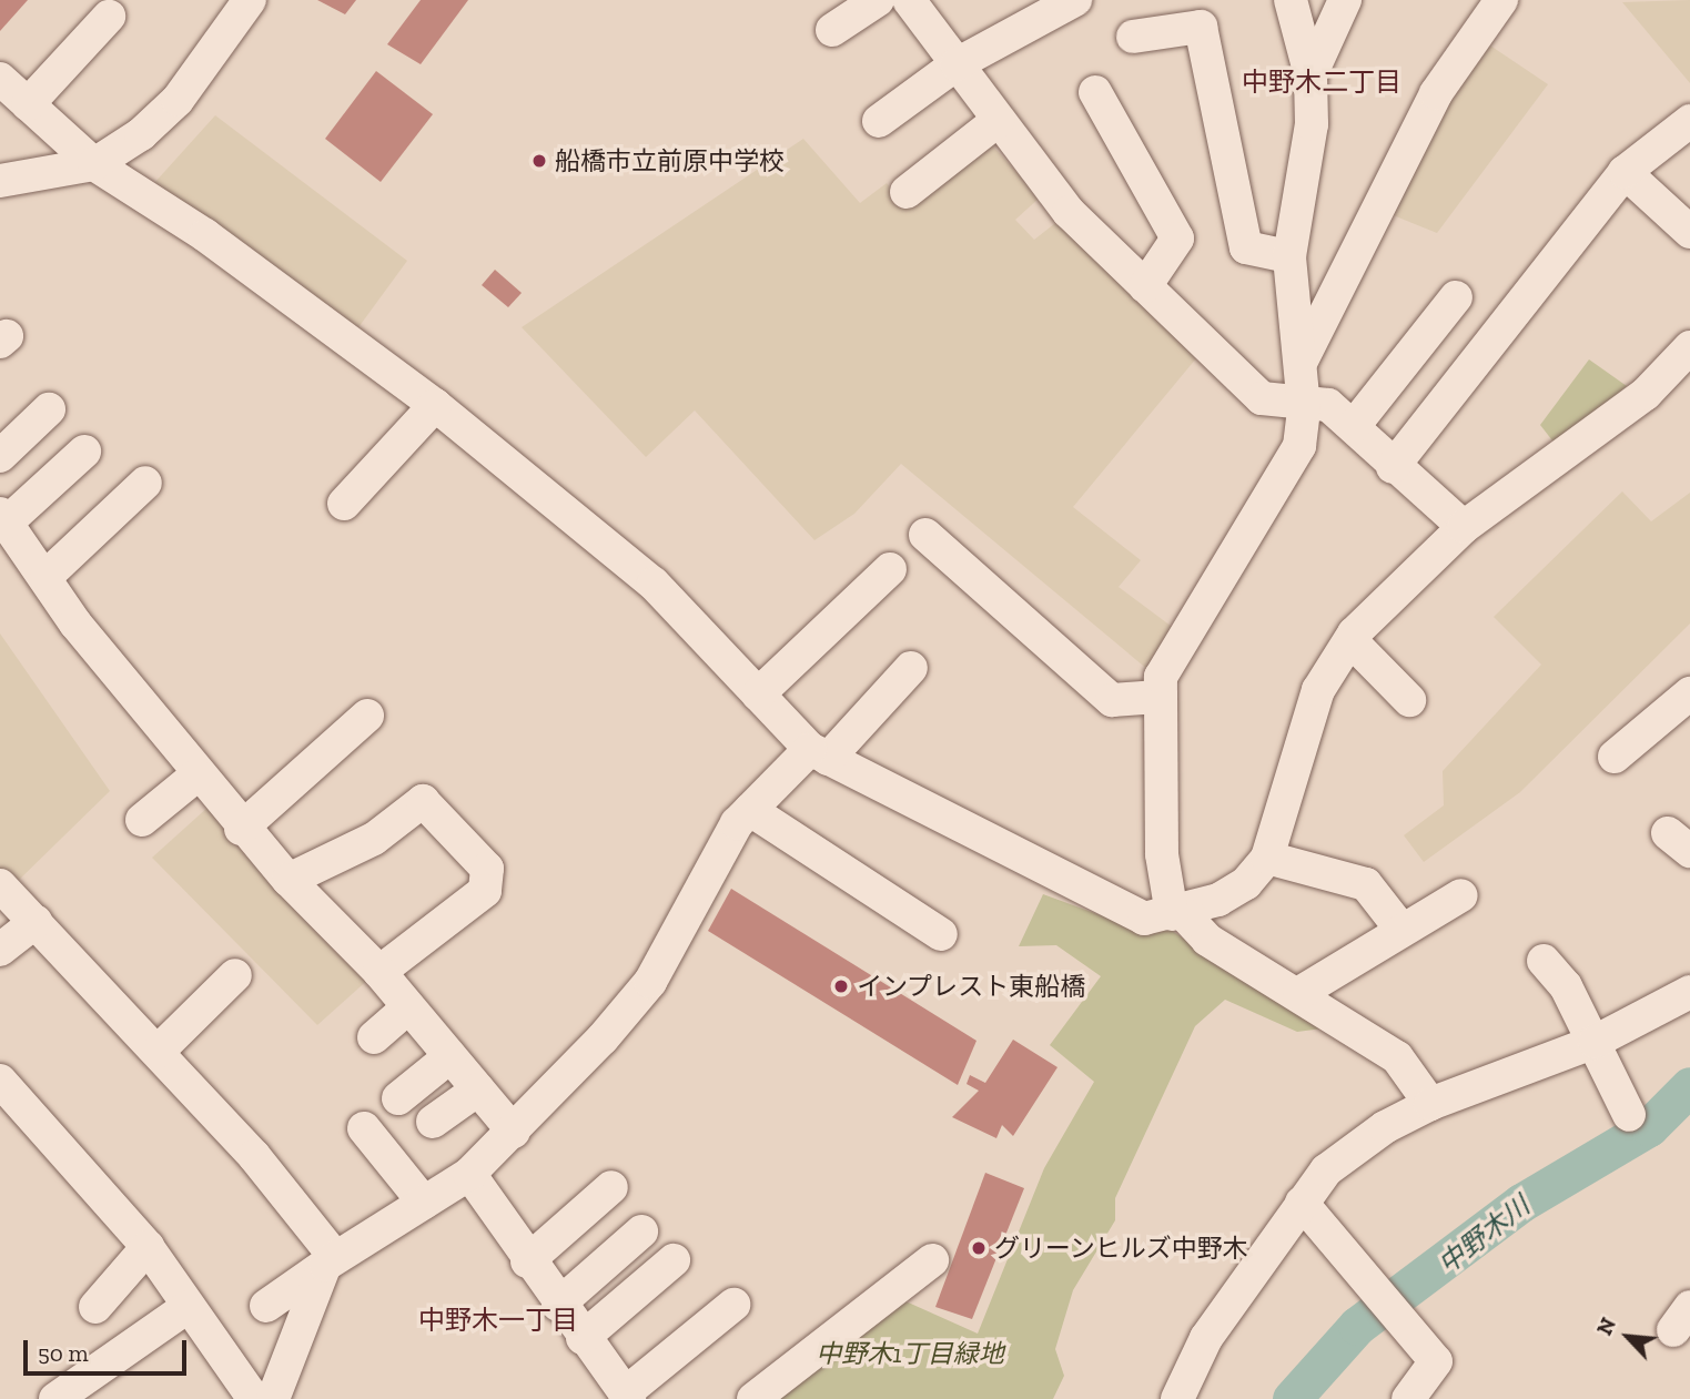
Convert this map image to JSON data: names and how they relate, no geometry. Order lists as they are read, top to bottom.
{
  "districts": ["中野木二丁目", "中野木一丁目"],
  "water": ["中野木川"],
  "parks": ["中野木1丁目緑地"],
  "places": ["船橋市立前原中学校", "インプレスト東船橋", "グリーンヒルズ中野木"],
  "scale_bar": "50 m",
  "north": "top left"
}
